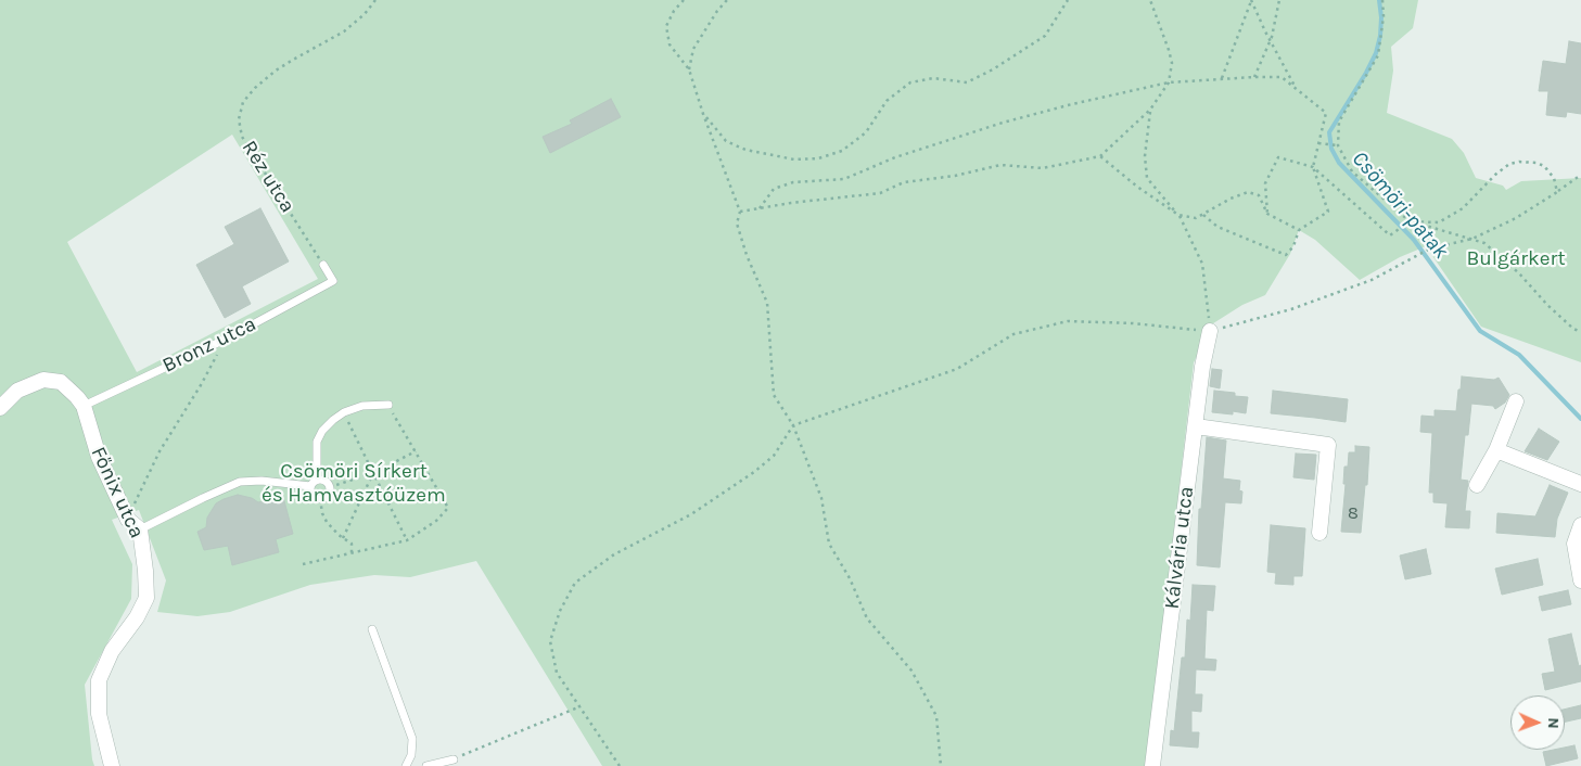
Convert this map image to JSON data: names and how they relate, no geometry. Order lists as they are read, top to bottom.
{
  "streets": {
    "street": ["Főnix utca", "Kálvária utca"],
    "lane": ["Bronz utca"],
    "path": ["Réz utca"]
  },
  "crossings": [
    ["Réz utca", "Bronz utca"],
    ["Bronz utca", "Főnix utca"]
  ],
  "water": ["Csömöri-patak"],
  "parks": ["Bulgárkert", "Csömöri Sírkert és Hamvasztóüzem"],
  "house_numbers": ["8"],
  "north": "right"
}
